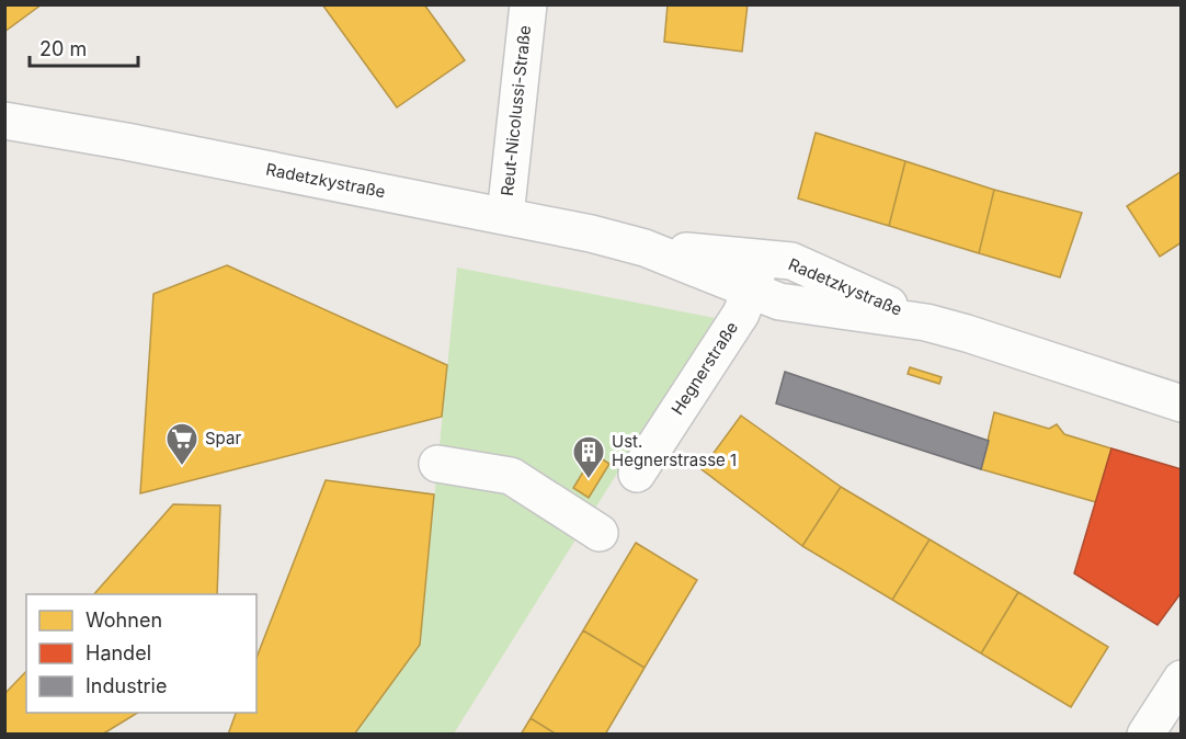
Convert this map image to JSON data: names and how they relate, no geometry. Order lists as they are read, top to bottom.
{
  "streets": {
    "street": ["Reut-Nicolussi-Straße", "Radetzkystraße", "Hegnerstraße"]
  },
  "crossings": [
    ["Reut-Nicolussi-Straße", "Radetzkystraße"],
    ["Radetzkystraße", "Hegnerstraße"]
  ],
  "places": {
    "supermarket": ["Spar"],
    "building": ["Ust. Hegnerstrasse 1"]
  },
  "legend": ["Wohnen", "Handel", "Industrie"],
  "scale_bar": "20 m"
}
